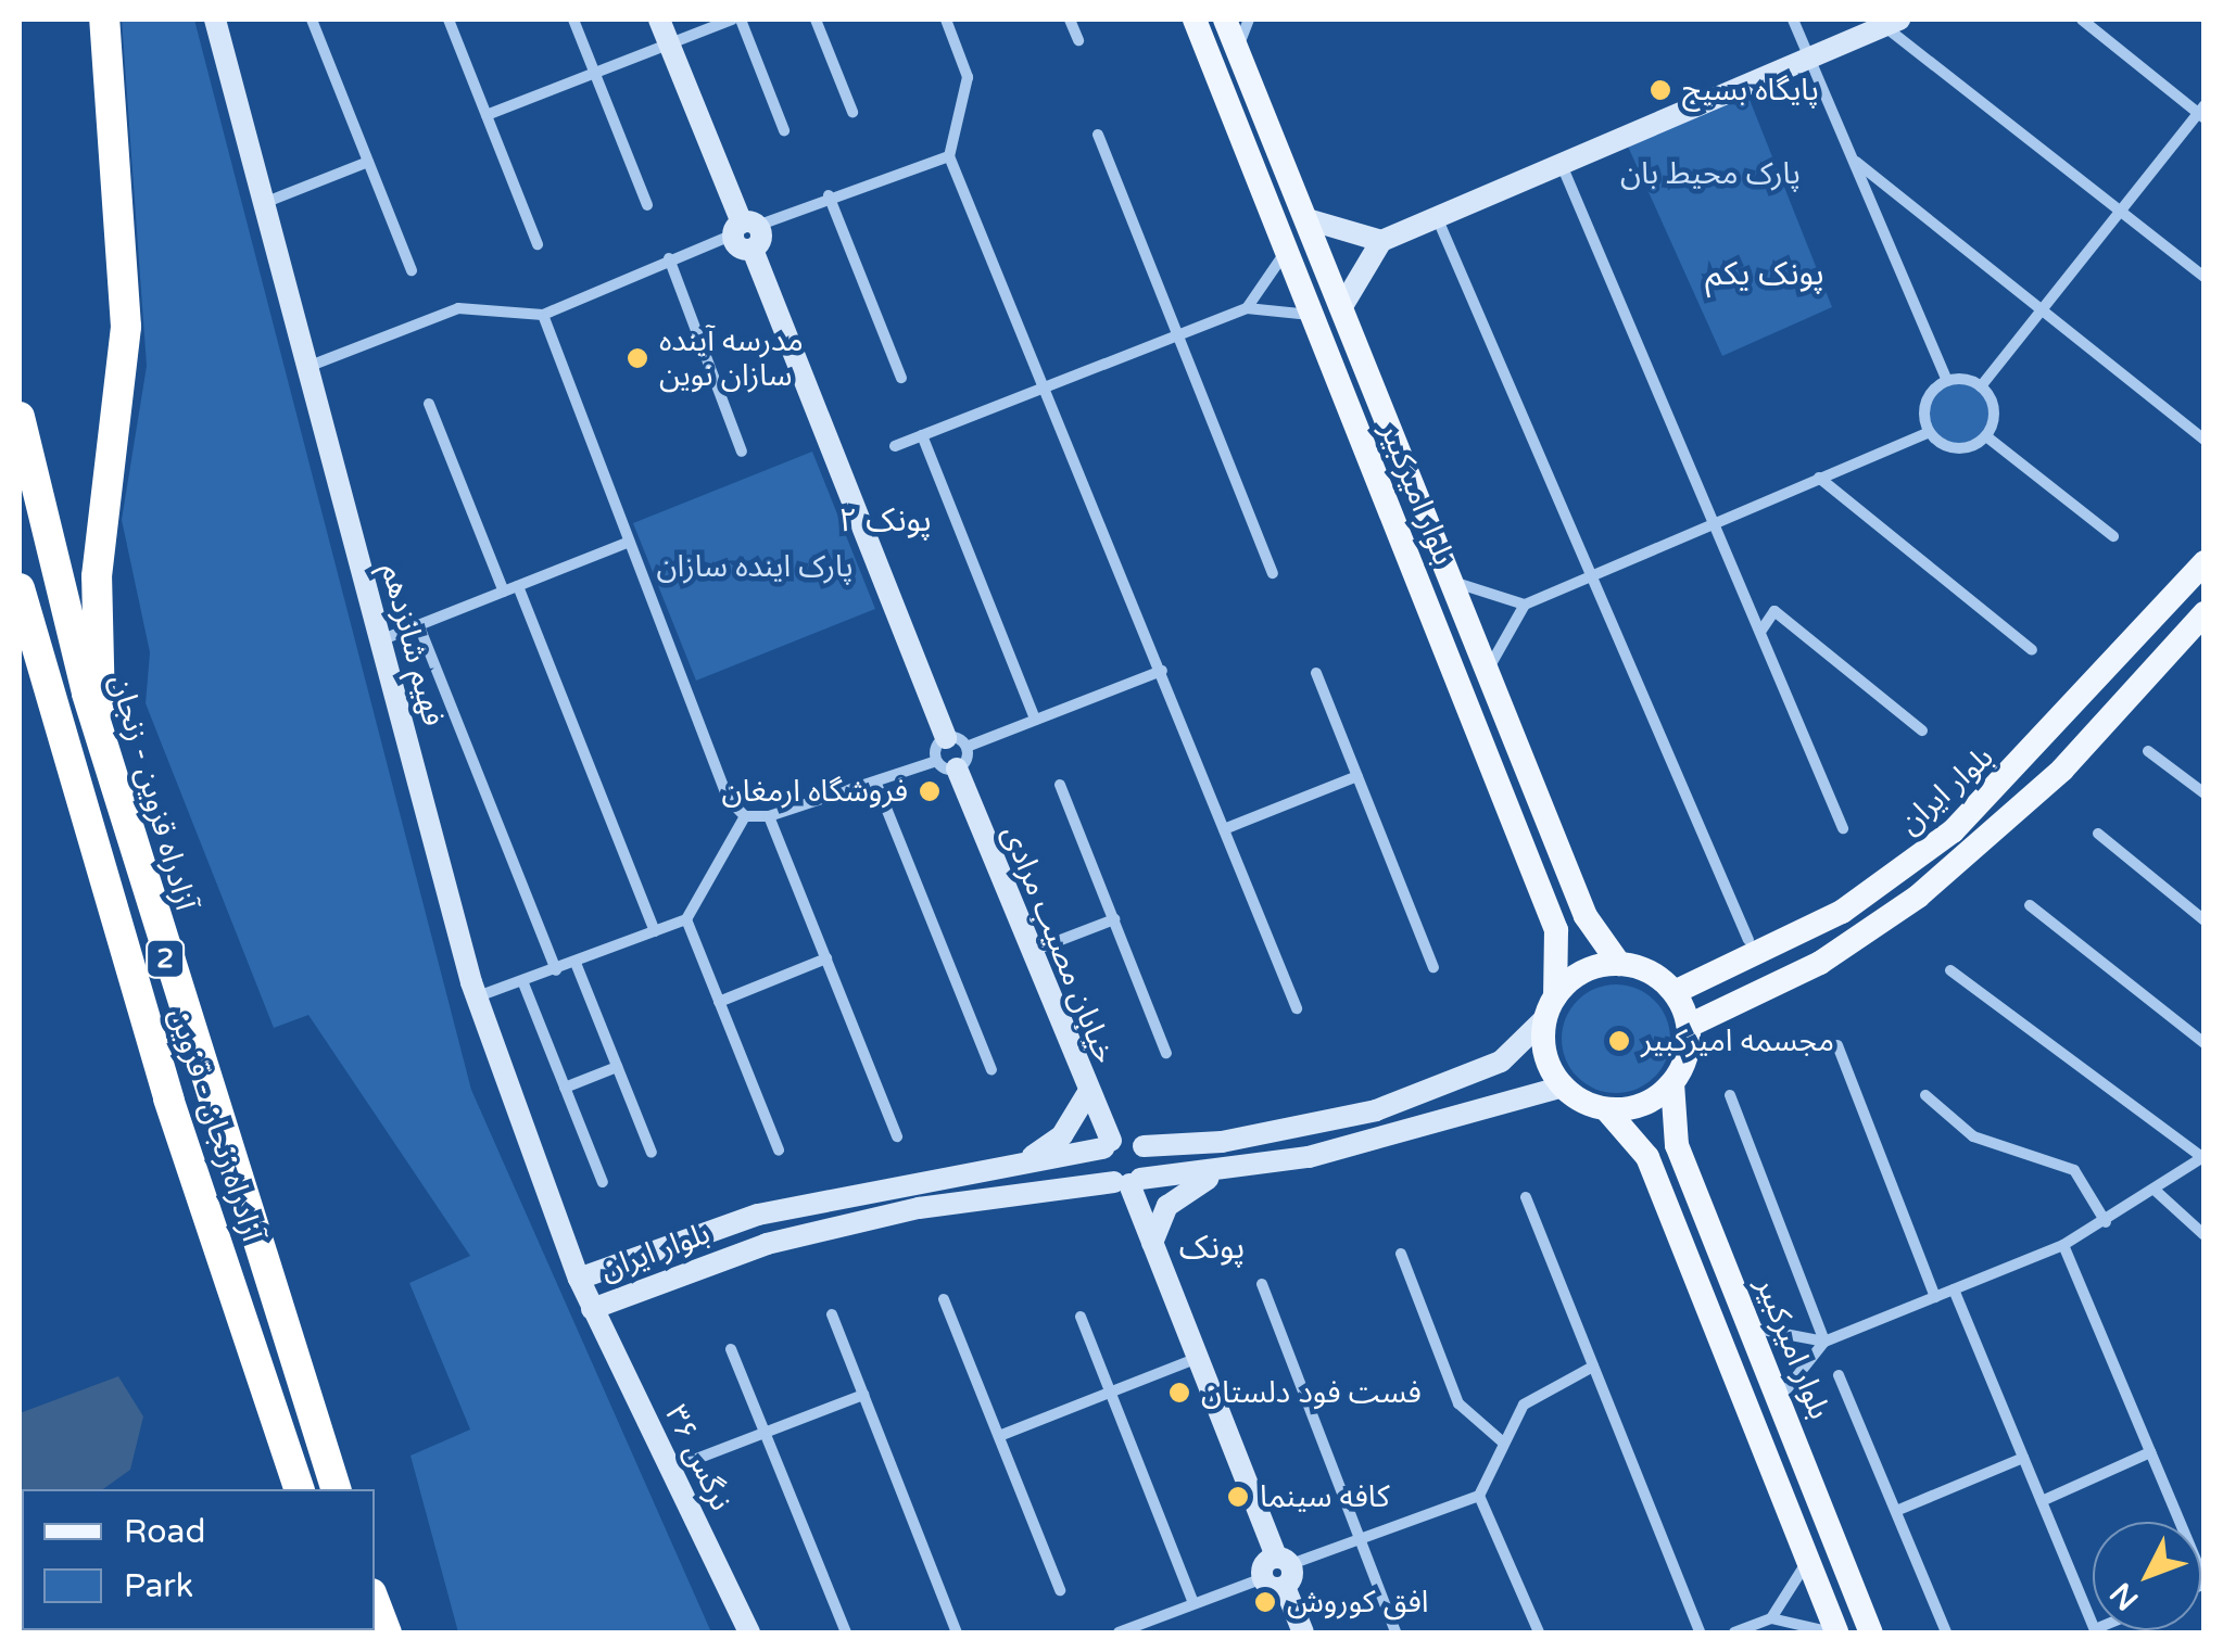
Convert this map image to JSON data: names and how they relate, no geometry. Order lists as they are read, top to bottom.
{
  "streets": {
    "highway": ["آزادراه قزوین - زنجان", "2", "آزادراه زنجان - قزوین"],
    "main road": ["بلوار امیرکبیر", "بلوار ایران"],
    "street": ["فهیم شانزدهم", "خیابان مصیب مرادی", "نرگس ۳۶"]
  },
  "crossings": [
    ["بلوار امیرکبیر", "بلوار ایران"],
    ["فهیم شانزدهم", "بلوار ایران"],
    ["بلوار ایران", "خیابان مصیب مرادی"],
    ["بلوار ایران", "نرگس ۳۶"]
  ],
  "districts": ["پونک یکم", "پونک ۲", "پونک"],
  "parks": ["پارک محیط بان", "پارک اینده سازان"],
  "places": [
    "پایگاه بسیج",
    "مدرسه آینده سازان نوین",
    "فروشگاه ارمغان",
    "مجسمه امیرکبیر",
    "فست فود دلستان",
    "کافه سینما",
    "افق کوروش"
  ],
  "legend": ["Road", "Park"],
  "north": "bottom left"
}
